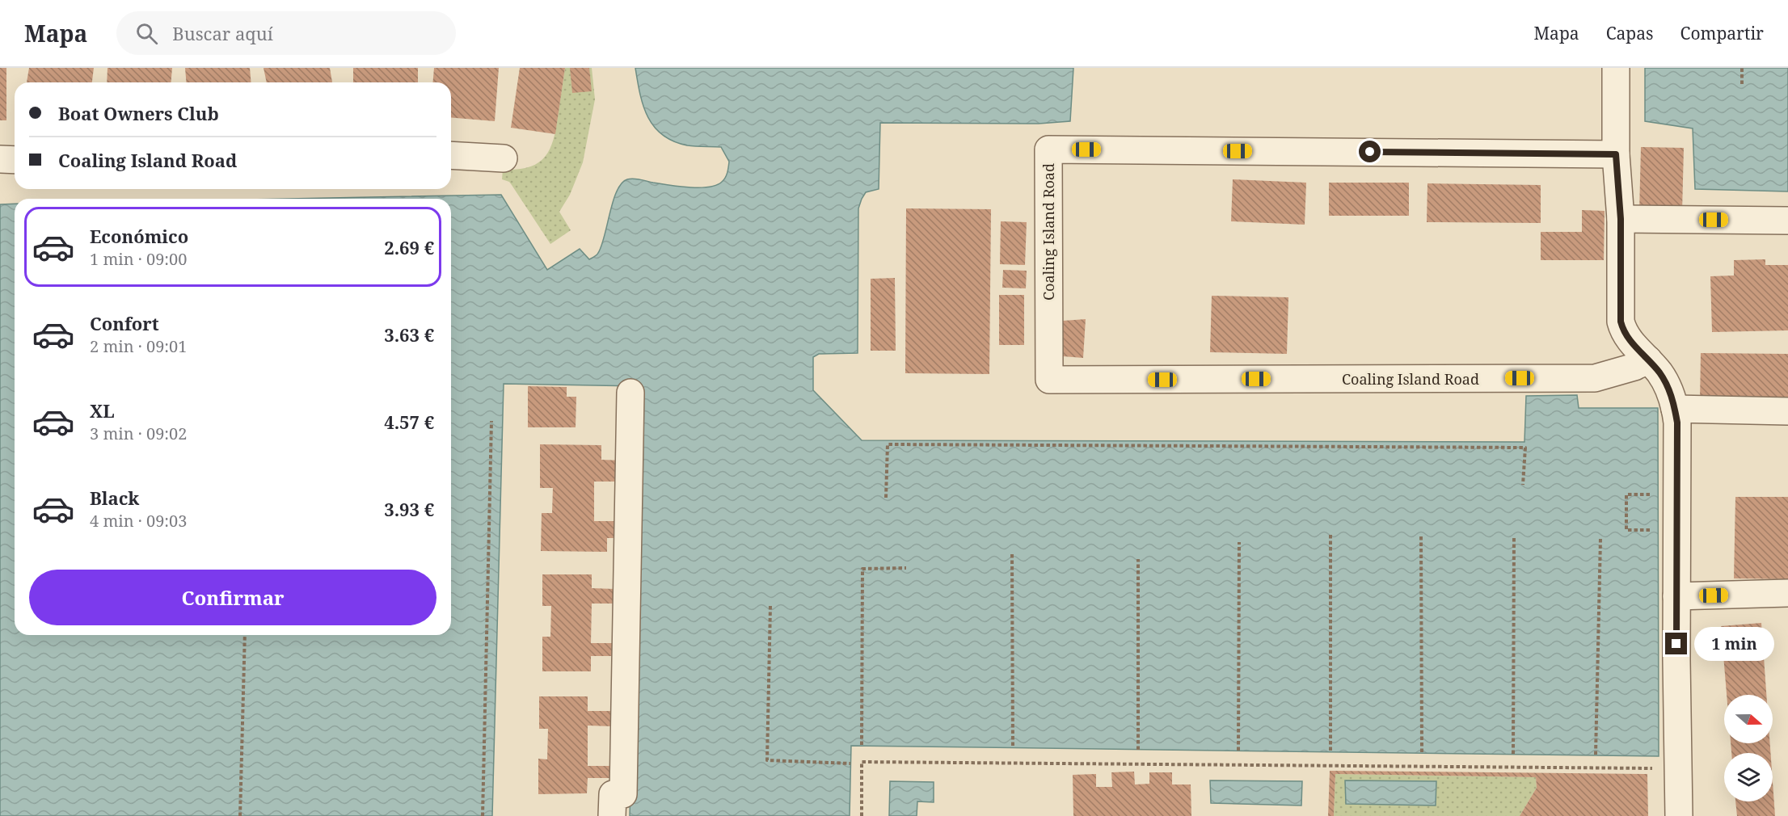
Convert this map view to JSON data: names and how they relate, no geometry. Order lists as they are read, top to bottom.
{
  "streets": {
    "street": ["Coaling Island Road"]
  },
  "north": "right",
  "page": {
    "header": "Mapa",
    "search": "Buscar aquí",
    "nav": ["Mapa", "Capas", "Compartir"],
    "banner": ["Boat Owners Club", "Coaling Island Road"],
    "list": [
      {
        "name": "Económico",
        "note": "1 min · 09:00",
        "value": "2.69 €"
      },
      {
        "name": "Confort",
        "note": "2 min · 09:01",
        "value": "3.63 €"
      },
      {
        "name": "XL",
        "note": "3 min · 09:02",
        "value": "4.57 €"
      },
      {
        "name": "Black",
        "note": "4 min · 09:03",
        "value": "3.93 €"
      }
    ],
    "buttons": "Confirmar",
    "bubble": "1 min"
  }
}
